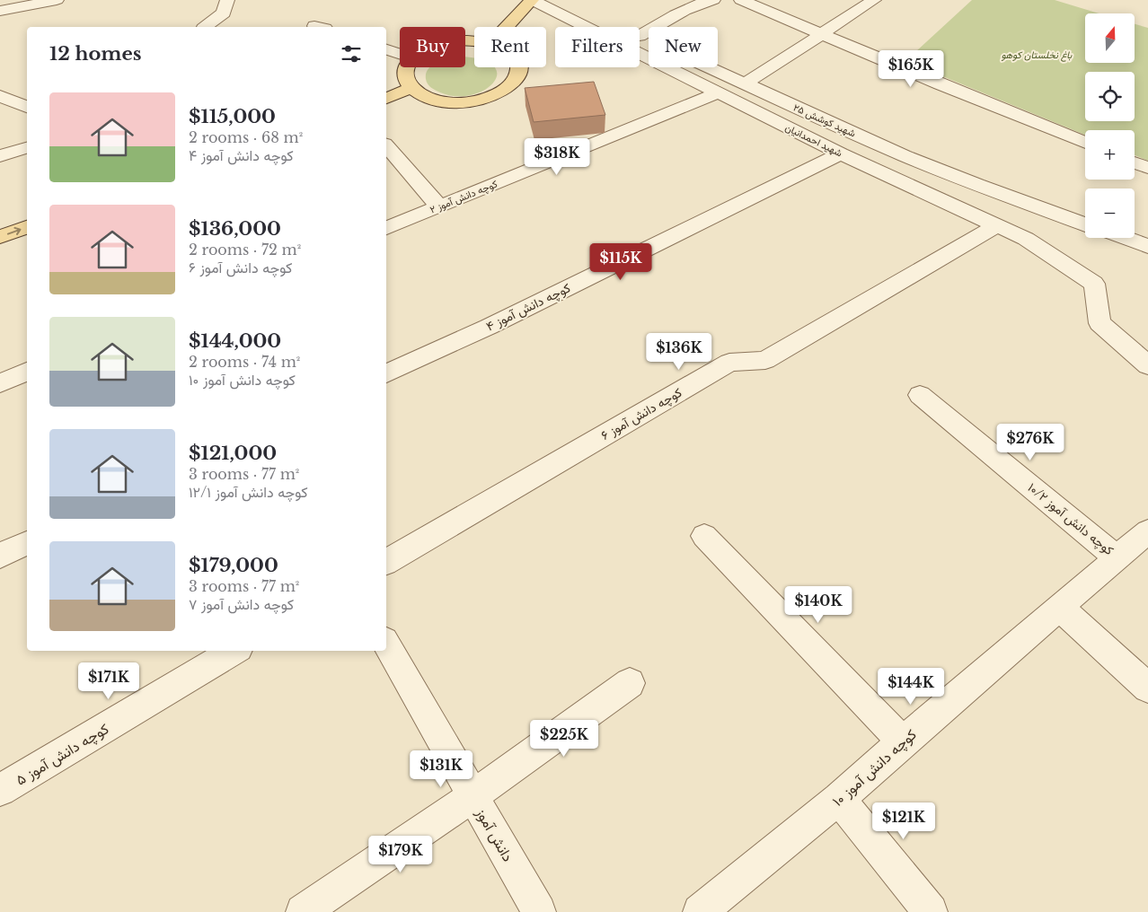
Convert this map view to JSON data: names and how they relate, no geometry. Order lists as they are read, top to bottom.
{
  "streets": {
    "street": [
      "شهید کوشش ۲۵",
      "شهید احمدانیان",
      "کوچه دانش آموز ۲",
      "کوچه دانش آموز ۴",
      "کوچه دانش آموز ۶",
      "کوچه دانش آموز ۱۰/۲",
      "کوچه دانش آموز ۵",
      "کوچه دانش آموز ۱۰",
      "دانش آموز"
    ]
  },
  "crossings": [
    ["شهید احمدانیان", "کوچه دانش آموز ۲"],
    ["شهید احمدانیان", "کوچه دانش آموز ۴"],
    ["شهید احمدانیان", "کوچه دانش آموز ۶"],
    ["کوچه دانش آموز ۱۰/۲", "کوچه دانش آموز ۱۰"]
  ],
  "parks": ["باغ نخلستان کوهو"],
  "north": "top",
  "page": {
    "map_buttons": ["+", "−"],
    "chip": [
      "Buy",
      "Rent",
      "Filters",
      "New"
    ],
    "heading": "12 homes",
    "price": [
      "$165K",
      "$318K",
      "$115K",
      "$136K",
      "$276K",
      "$140K",
      "$171K",
      "$144K",
      "$225K",
      "$131K",
      "$121K",
      "$179K"
    ],
    "list": [
      {
        "name": "$115,000",
        "note": "2 rooms · 68 m² · کوچه دانش آموز ۴"
      },
      {
        "name": "$136,000",
        "note": "2 rooms · 72 m² · کوچه دانش آموز ۶"
      },
      {
        "name": "$144,000",
        "note": "2 rooms · 74 m² · کوچه دانش آموز ۱۰"
      },
      {
        "name": "$121,000",
        "note": "3 rooms · 77 m² · کوچه دانش آموز ۱۲/۱"
      },
      {
        "name": "$179,000",
        "note": "3 rooms · 77 m² · کوچه دانش آموز ۷"
      }
    ]
  }
}
